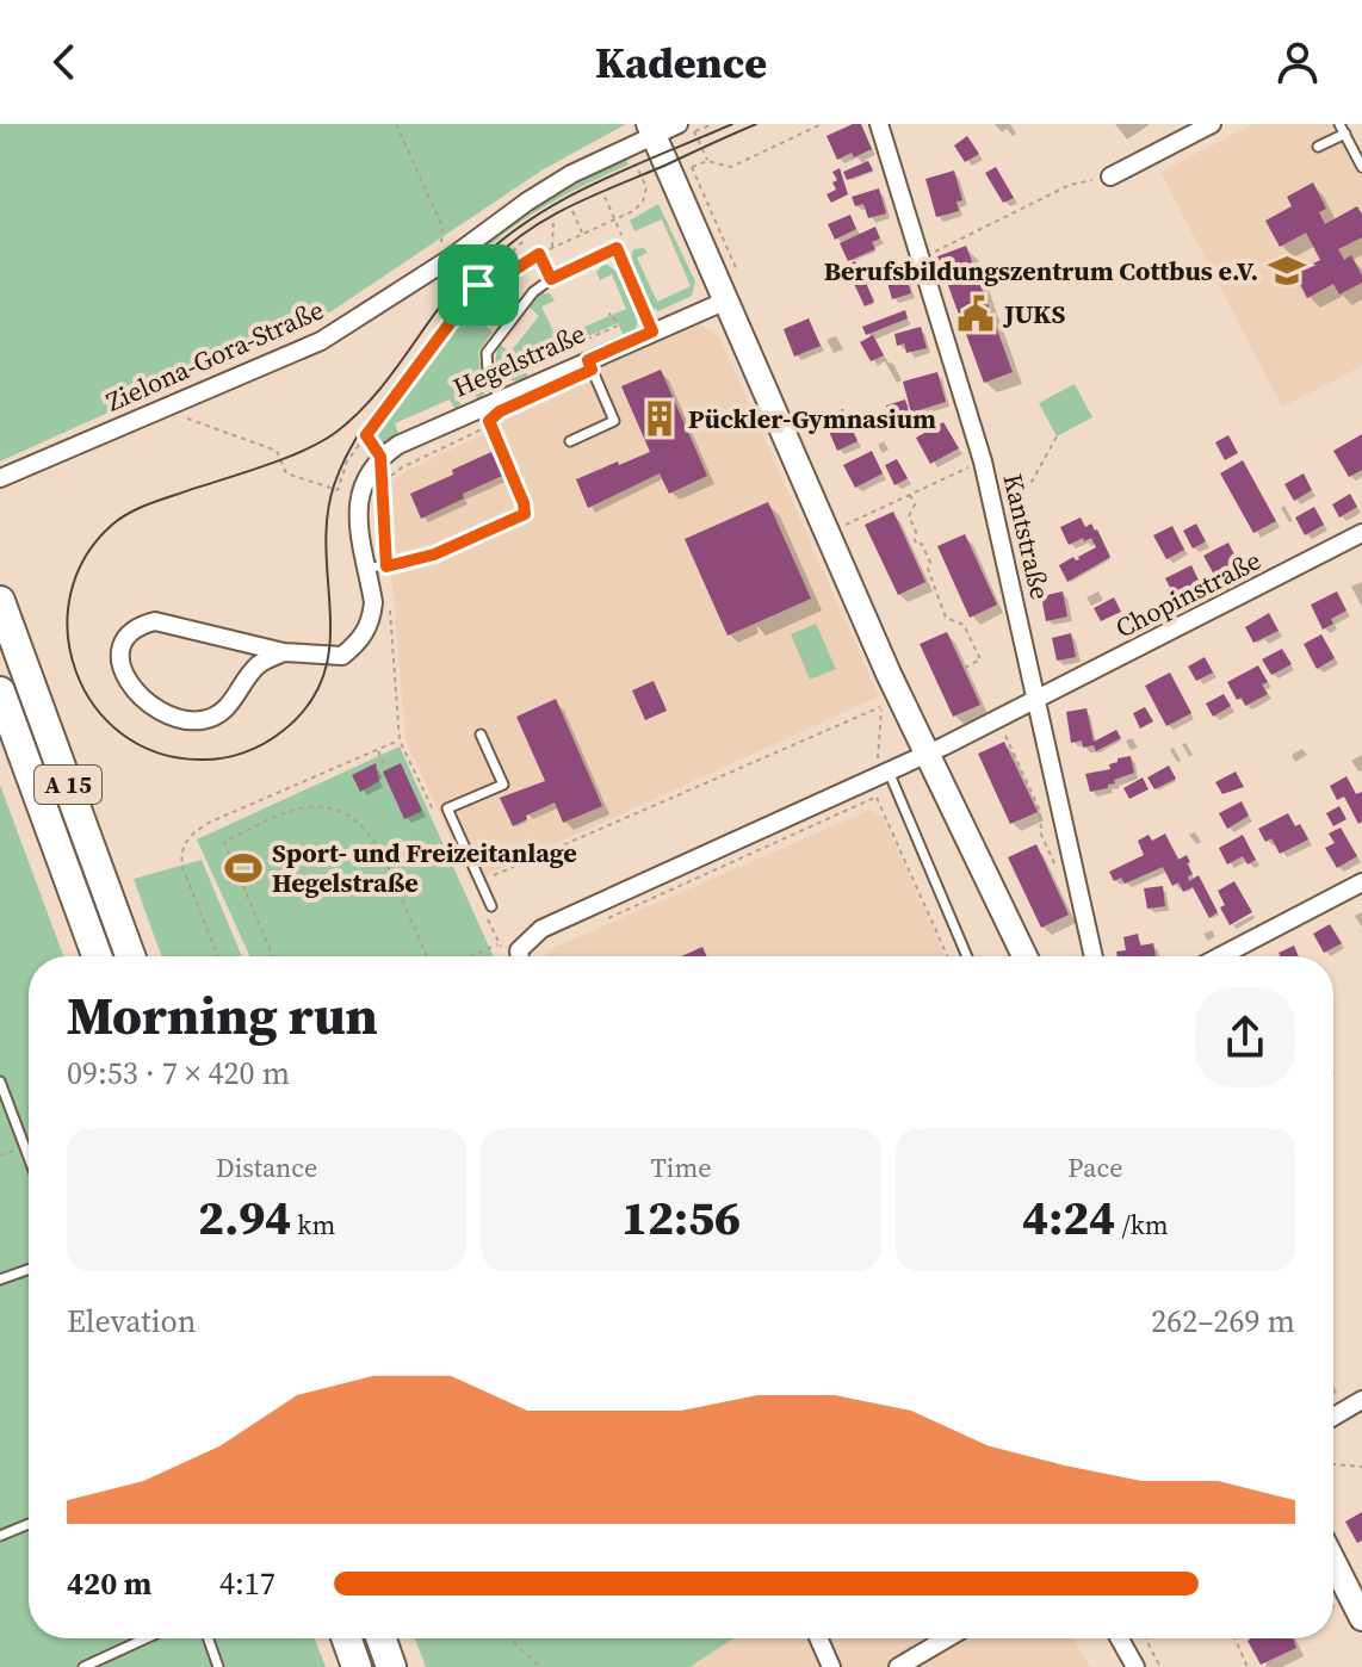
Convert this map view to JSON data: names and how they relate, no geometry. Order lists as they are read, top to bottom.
{
  "streets": {
    "highway": ["A 15"],
    "street": [
      "Zielona-Gora-Straße",
      "Hegelstraße",
      "Kantstraße",
      "Chopinstraße"
    ]
  },
  "crossings": [
    ["Kantstraße", "Chopinstraße"]
  ],
  "places": {
    "school or university": ["Berufsbildungszentrum Cottbus e.V."],
    "public building": ["JUKS"],
    "building": ["Pückler-Gymnasium"],
    "sports": ["Sport- und Freizeitanlage Hegelstraße"]
  },
  "page": {
    "header": "Kadence",
    "heading": ["Morning run", "09:53 · 7 × 420 m"],
    "stats": [
      ["Distance", "2.94 km"],
      ["Time", "12:56"],
      ["Pace", "4:24 /km"]
    ],
    "chart": ["Elevation", "262–269 m"],
    "list": [
      {
        "name": "420 m",
        "note": "4:17"
      }
    ]
  }
}
